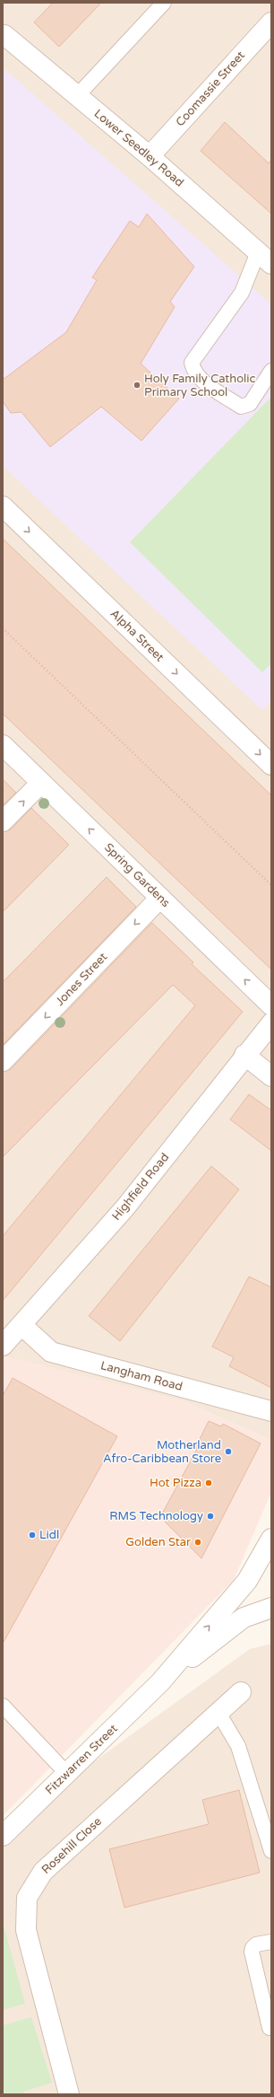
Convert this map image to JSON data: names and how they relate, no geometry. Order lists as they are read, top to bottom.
{
  "streets": {
    "street": [
      "Coomassie Street",
      "Lower Seedley Road",
      "Alpha Street",
      "Spring Gardens",
      "Jones Street",
      "Highfield Road",
      "Langham Road",
      "Fitzwarren Street",
      "Rosehill Close"
    ]
  },
  "crossings": [
    ["Coomassie Street", "Lower Seedley Road"],
    ["Spring Gardens", "Jones Street"],
    ["Highfield Road", "Langham Road"]
  ],
  "one_way": ["Alpha Street", "Spring Gardens", "Jones Street"],
  "places": [
    "Holy Family Catholic Primary School",
    "Motherland Afro-Caribbean Store",
    "Hot Pizza",
    "RMS Technology",
    "Lidl",
    "Golden Star"
  ]
}
